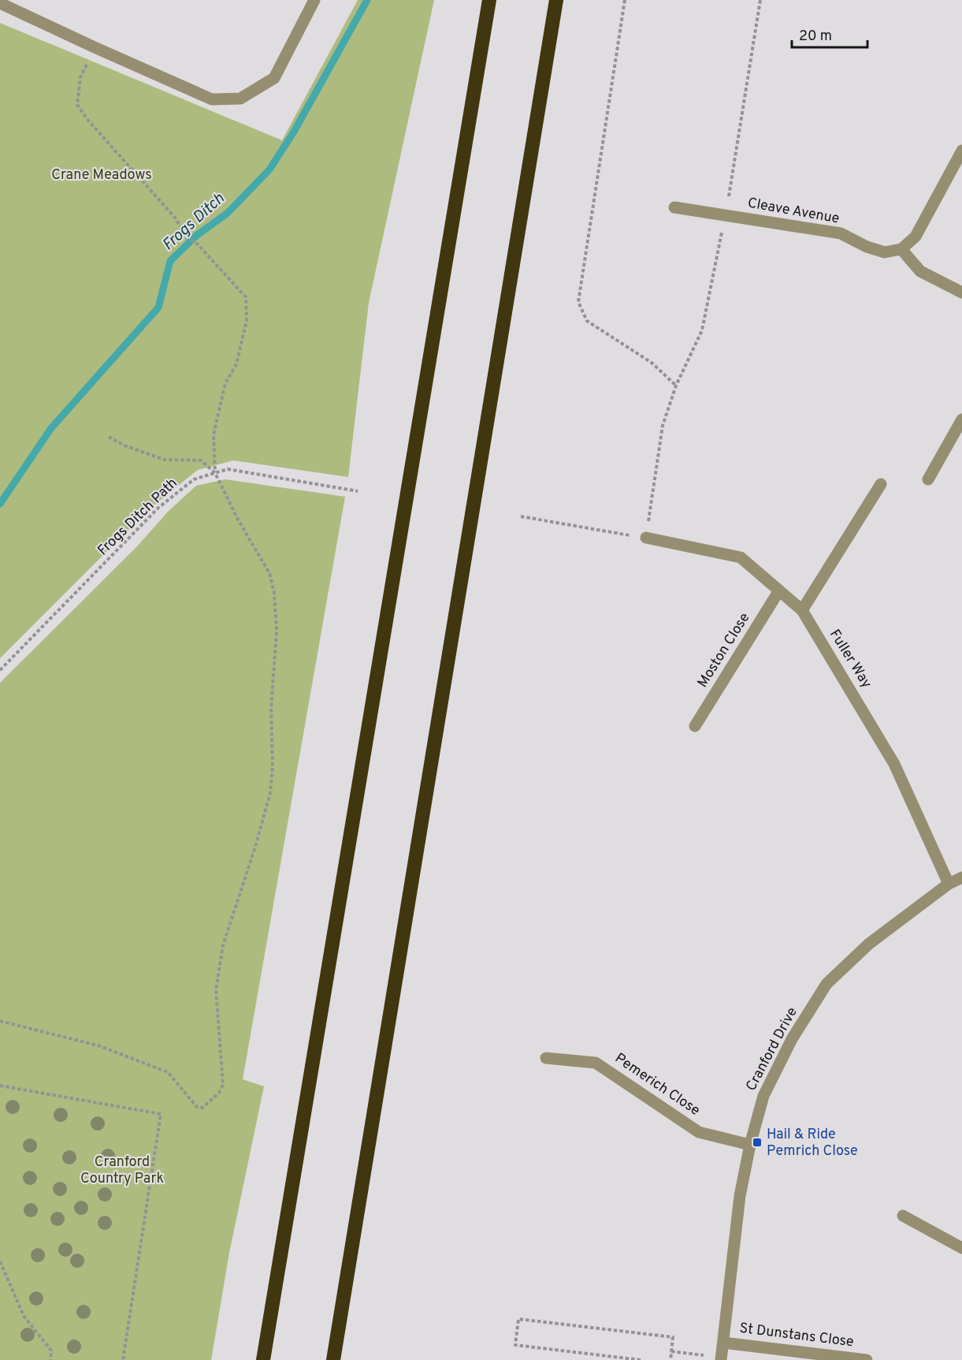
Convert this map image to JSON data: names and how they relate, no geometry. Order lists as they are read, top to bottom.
{
  "streets": {
    "street": [
      "Cleave Avenue",
      "Moston Close",
      "Fuller Way",
      "Cranford Drive",
      "Pemerich Close",
      "St Dunstans Close"
    ],
    "path": ["Frogs Ditch Path"]
  },
  "crossings": [
    ["Moston Close", "Fuller Way"],
    ["Fuller Way", "Cranford Drive"],
    ["Cranford Drive", "Pemerich Close"],
    ["Cranford Drive", "St Dunstans Close"]
  ],
  "water": ["Frogs Ditch"],
  "parks": ["Crane Meadows", "Cranford Country Park"],
  "places": {
    "transit": ["Hail & Ride Pemrich Close"]
  },
  "scale_bar": "20 m"
}
